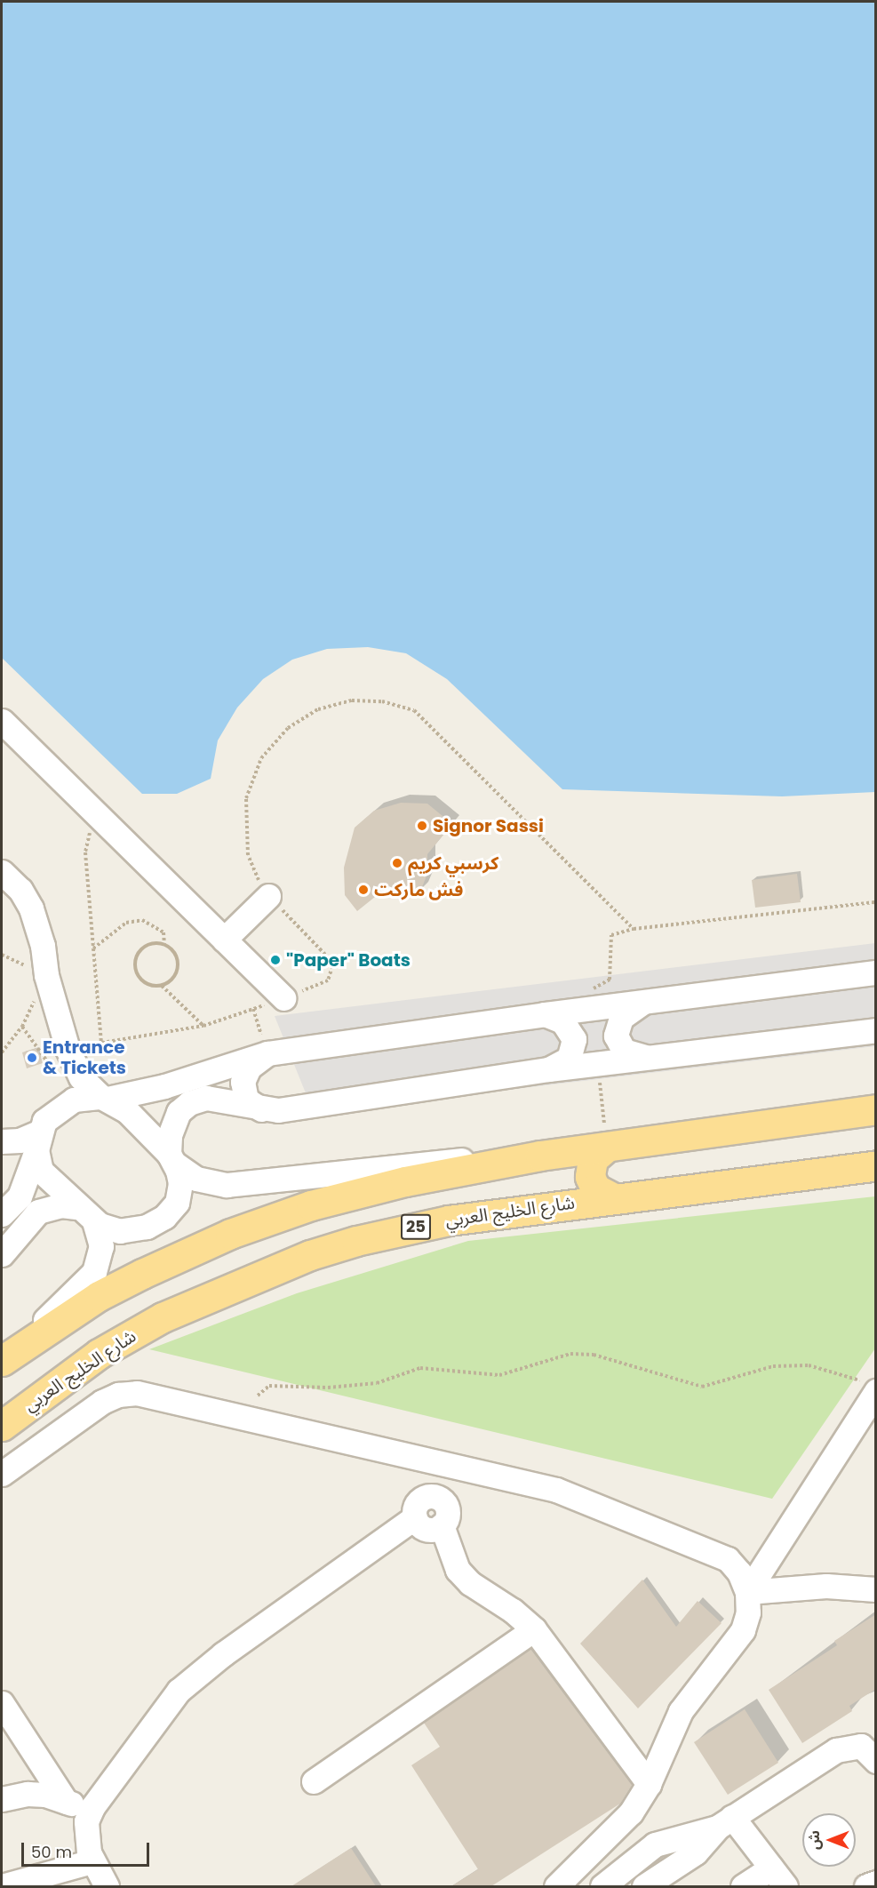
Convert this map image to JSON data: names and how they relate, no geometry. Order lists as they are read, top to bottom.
{
  "streets": {
    "main road": ["شارع الخليج العربي", "25"]
  },
  "places": [
    "Signor Sassi",
    "كرسبي كريم",
    "فش ماركت",
    "\"Paper\" Boats",
    "Entrance & Tickets"
  ],
  "scale_bar": "50 m",
  "north": "left"
}
